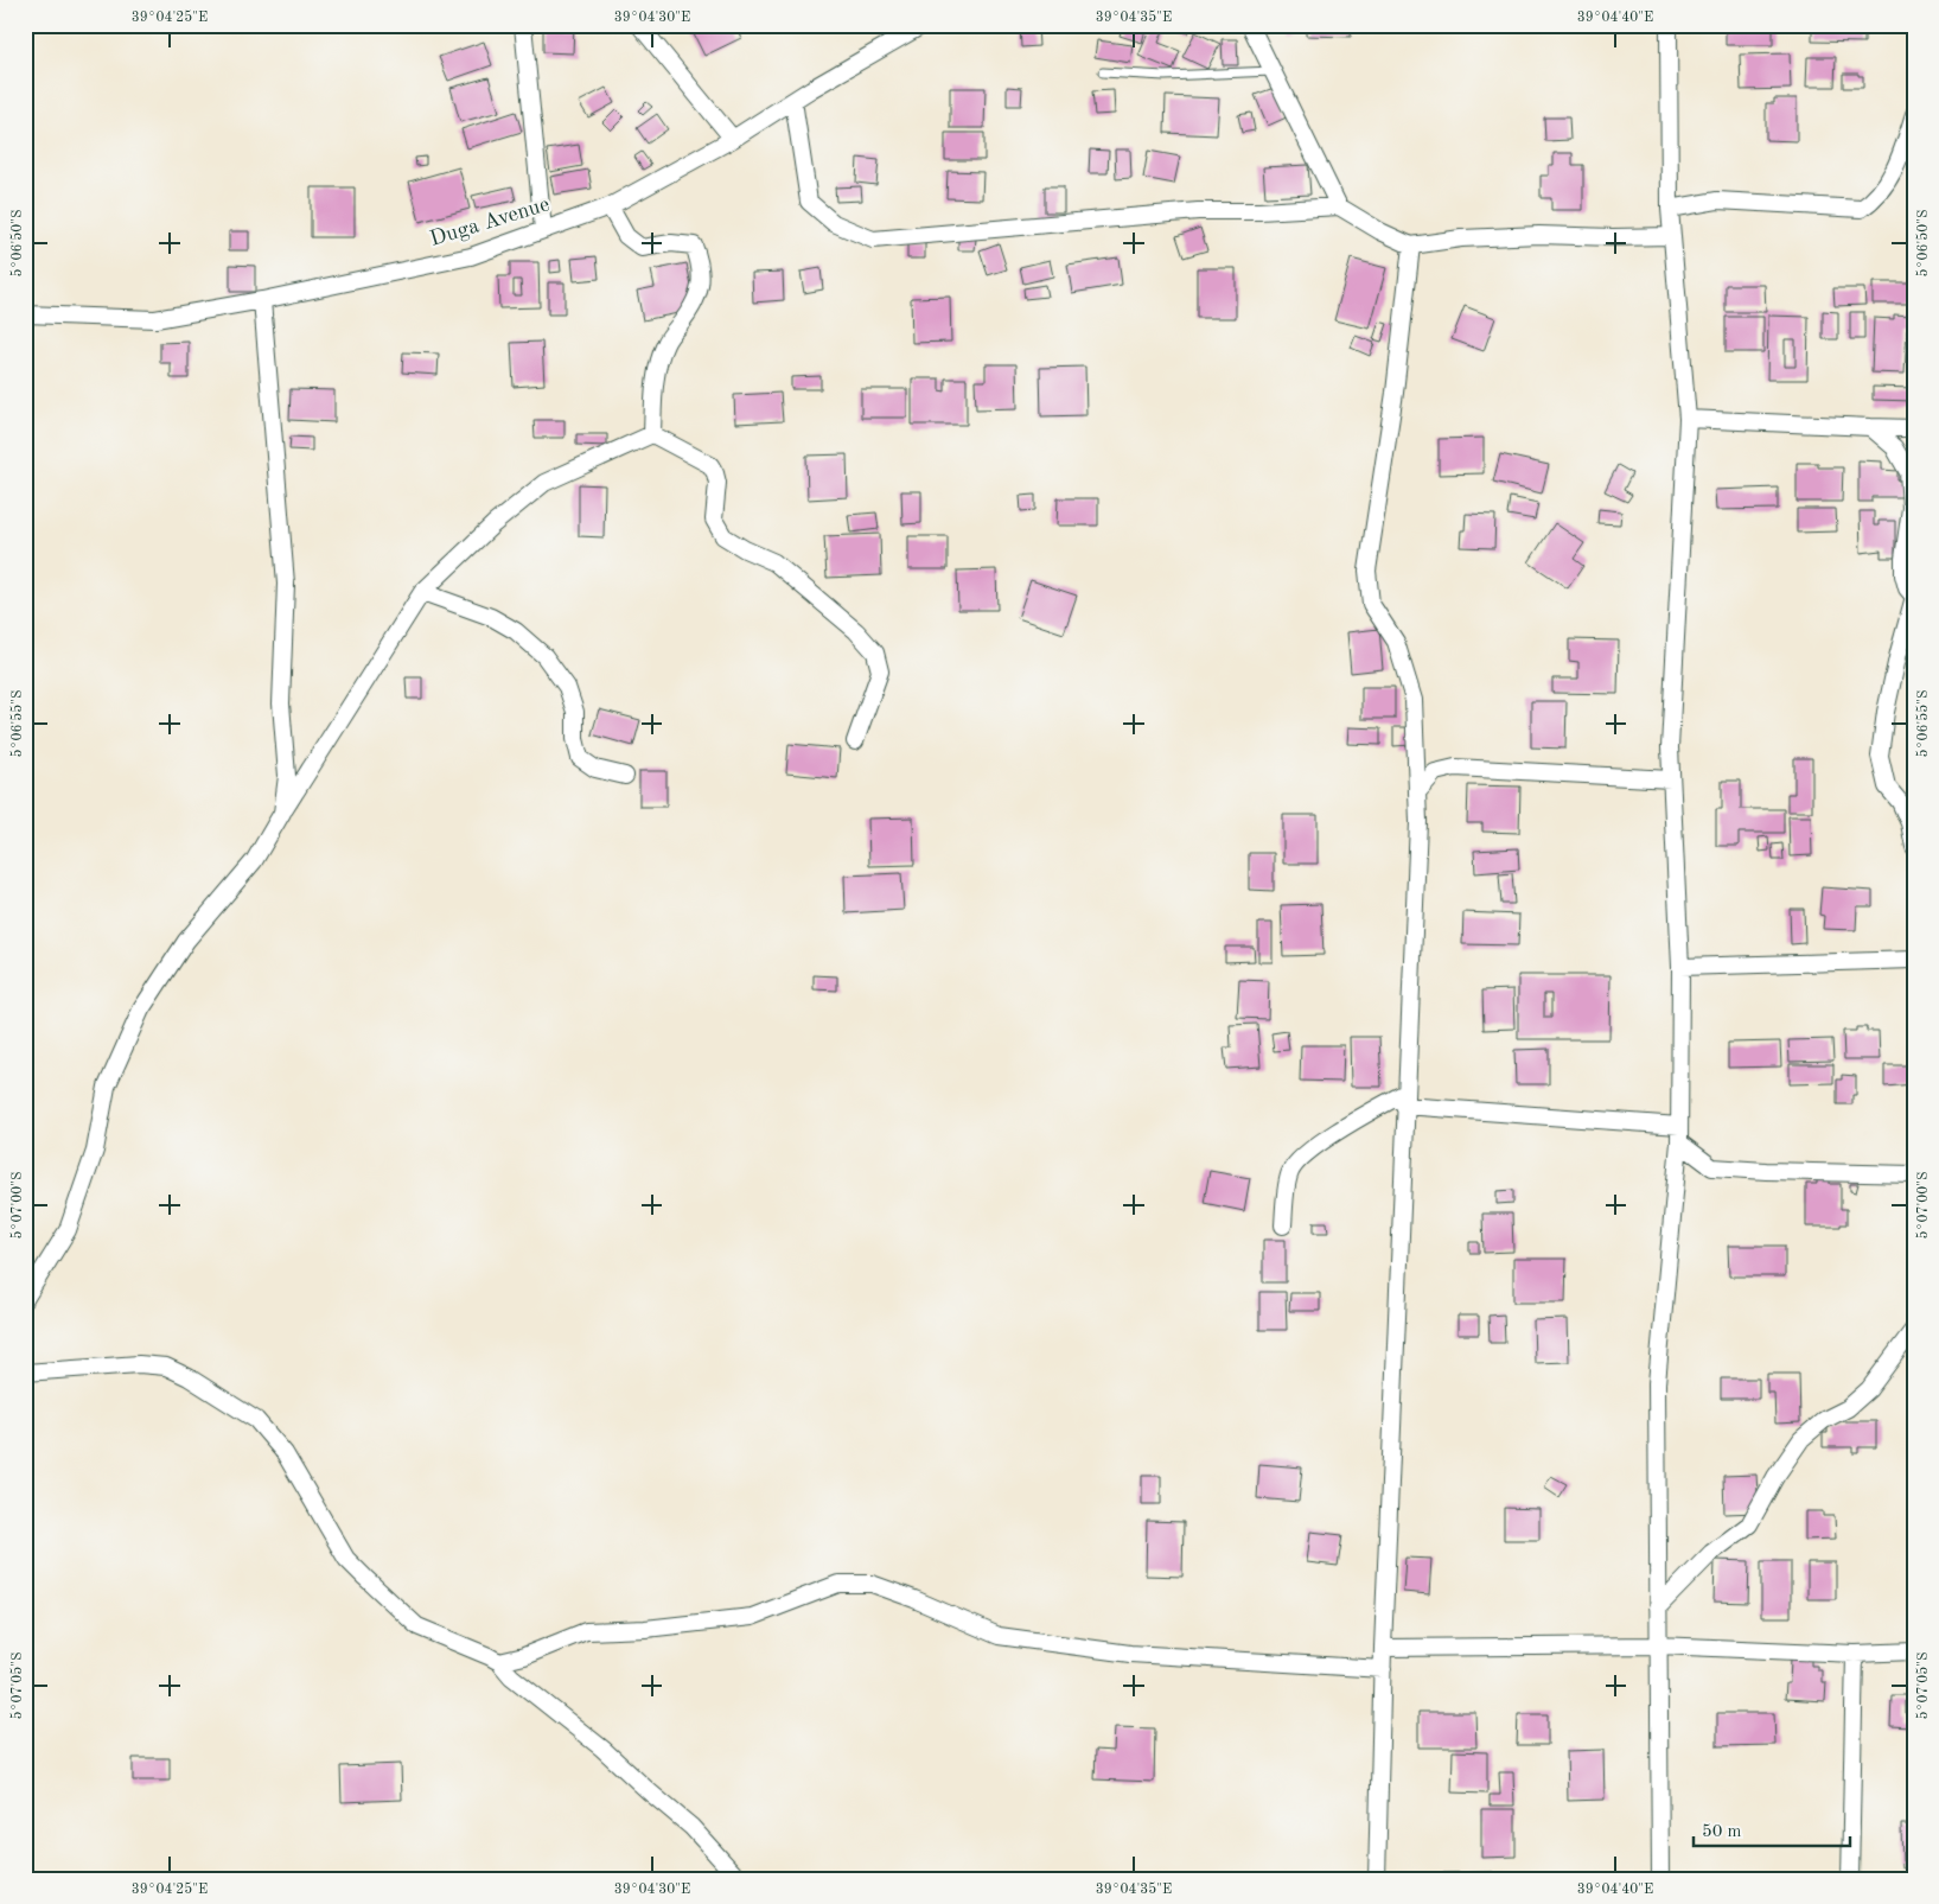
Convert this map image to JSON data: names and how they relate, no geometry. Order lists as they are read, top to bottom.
{
  "streets": {
    "street": ["Duga Avenue"]
  },
  "scale_bar": "50 m",
  "coordinates": [
    "39°04'25\"E",
    "39°04'30\"E",
    "39°04'35\"E",
    "39°04'40\"E",
    "5°06'50\"S",
    "5°06'55\"S",
    "5°07'00\"S",
    "5°07'05\"S"
  ]
}
